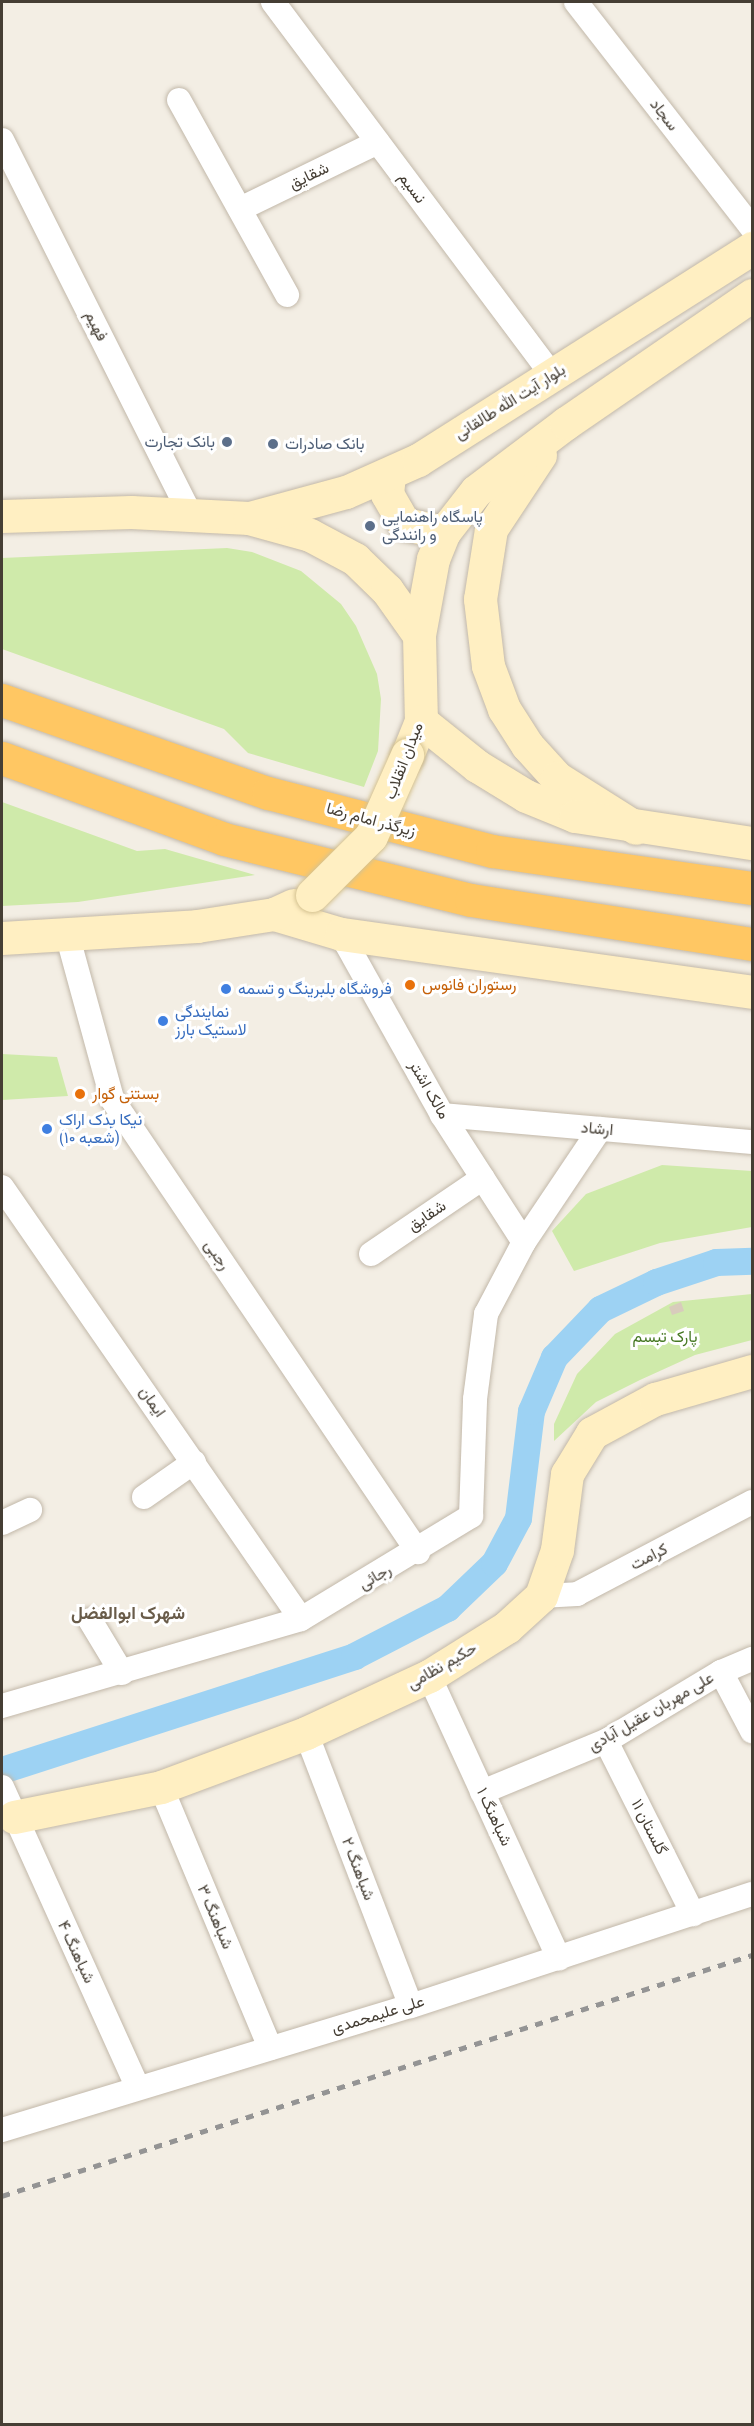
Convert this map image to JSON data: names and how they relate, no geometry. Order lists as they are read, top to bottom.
{
  "streets": {
    "highway": ["زیرگذر امام رضا"],
    "main road": ["بلوار آیت الله طالقانی", "میدان انقلاب", "حکیم نظامی"],
    "street": [
      "سجاد",
      "شقایق",
      "نسیم",
      "فهیم",
      "مالک اشتر",
      "ارشاد",
      "رجبی",
      "ایمان",
      "کرامت",
      "رجائی",
      "علی مهربان عقیل آبادی",
      "شباهنگ ۱",
      "گلستان ۱۱",
      "شباهنگ ۲",
      "شباهنگ ۳",
      "شباهنگ ۴",
      "علی علیمحمدی"
    ]
  },
  "crossings": [
    ["شقایق", "نسیم"],
    ["شقایق", "مالک اشتر"],
    ["نسیم", "بلوار آیت الله طالقانی"],
    ["میدان انقلاب", "رجبی"],
    ["مالک اشتر", "ارشاد"],
    ["مالک اشتر", "رجائی"],
    ["رجبی", "رجائی"],
    ["ایمان", "رجائی"],
    ["کرامت", "حکیم نظامی"],
    ["حکیم نظامی", "شباهنگ ۱"],
    ["حکیم نظامی", "شباهنگ ۲"],
    ["حکیم نظامی", "شباهنگ ۳"],
    ["حکیم نظامی", "شباهنگ ۴"],
    ["علی مهربان عقیل آبادی", "شباهنگ ۱"],
    ["علی مهربان عقیل آبادی", "گلستان ۱۱"],
    ["شباهنگ ۱", "علی علیمحمدی"],
    ["گلستان ۱۱", "علی علیمحمدی"],
    ["شباهنگ ۲", "علی علیمحمدی"],
    ["شباهنگ ۳", "علی علیمحمدی"],
    ["شباهنگ ۴", "علی علیمحمدی"]
  ],
  "districts": ["شهرک ابوالفضل"],
  "parks": ["پارک تبسم"],
  "places": [
    "بانک تجارت",
    "بانک صادرات",
    "پاسگاه راهنمایی و رانندگی",
    "رستوران فانوس",
    "فروشگاه بلبرینگ و تسمه",
    "نمایندگی لاستیک بارز",
    "بستنی گوار",
    "نیکا یدک اراک (شعبه ۱۰)"
  ]
}
